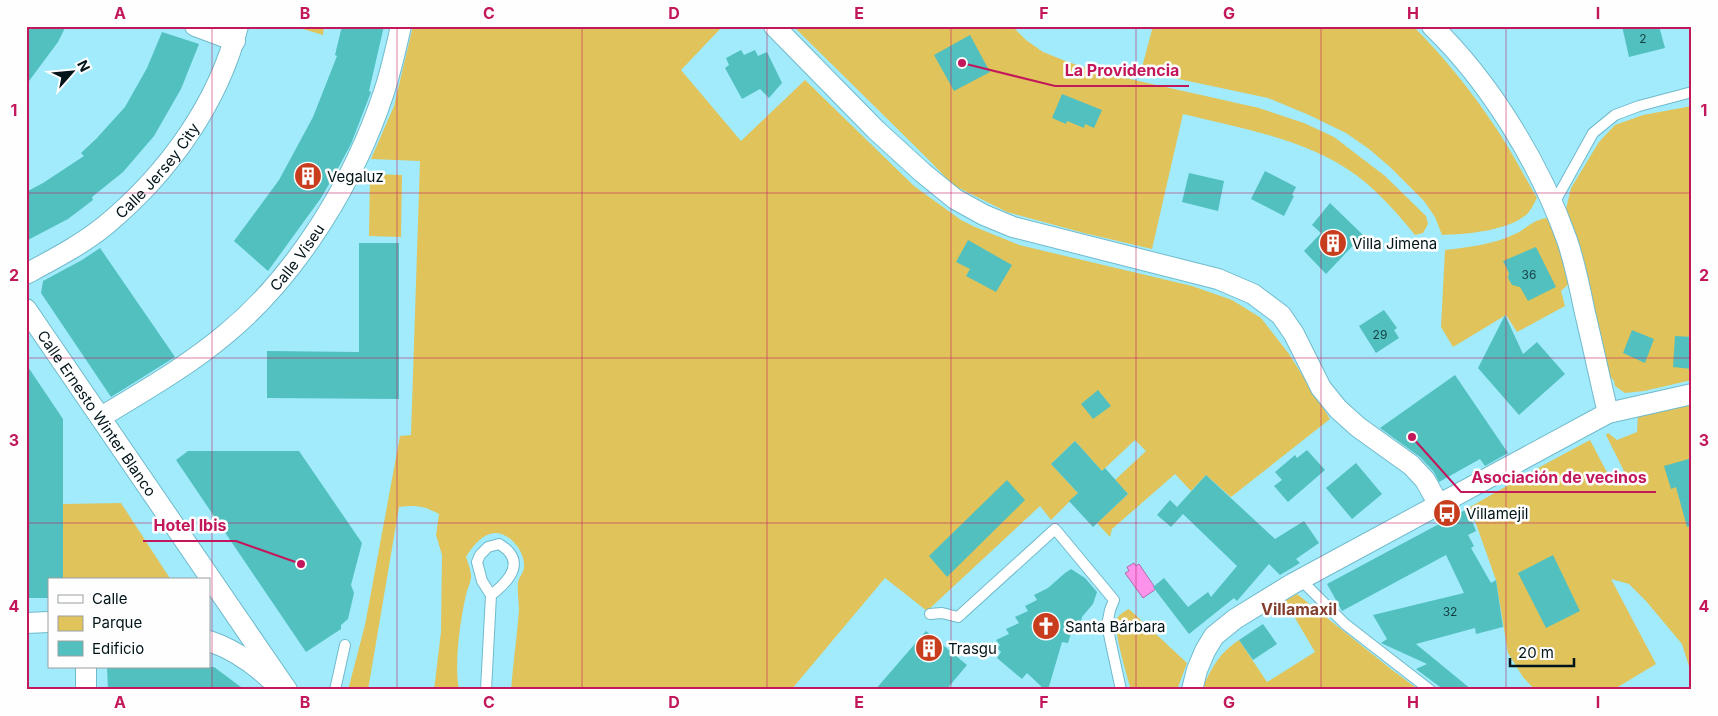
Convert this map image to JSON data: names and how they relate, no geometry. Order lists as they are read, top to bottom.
{
  "streets": {
    "street": ["Calle Jersey City", "Calle Viseu", "Calle Ernesto Winter Blanco"]
  },
  "crossings": [
    ["Calle Viseu", "Calle Ernesto Winter Blanco"]
  ],
  "districts": ["Villamaxil"],
  "places": {
    "other": ["La Providencia", "Asociación de vecinos", "Hotel Ibis"],
    "building": ["Vegaluz", "Villa Jimena", "Trasgu"],
    "bus stop": ["Villamejil"],
    "church": ["Santa Bárbara"]
  },
  "house_numbers": [
    "2",
    "36",
    "29",
    "32"
  ],
  "legend": ["Calle", "Parque", "Edificio"],
  "scale_bar": "20 m",
  "north": "top right",
  "grid": {
    "columns": [
      "A",
      "B",
      "C",
      "D",
      "E",
      "F",
      "G",
      "H",
      "I"
    ],
    "rows": [
      "1",
      "2",
      "3",
      "4"
    ]
  }
}
